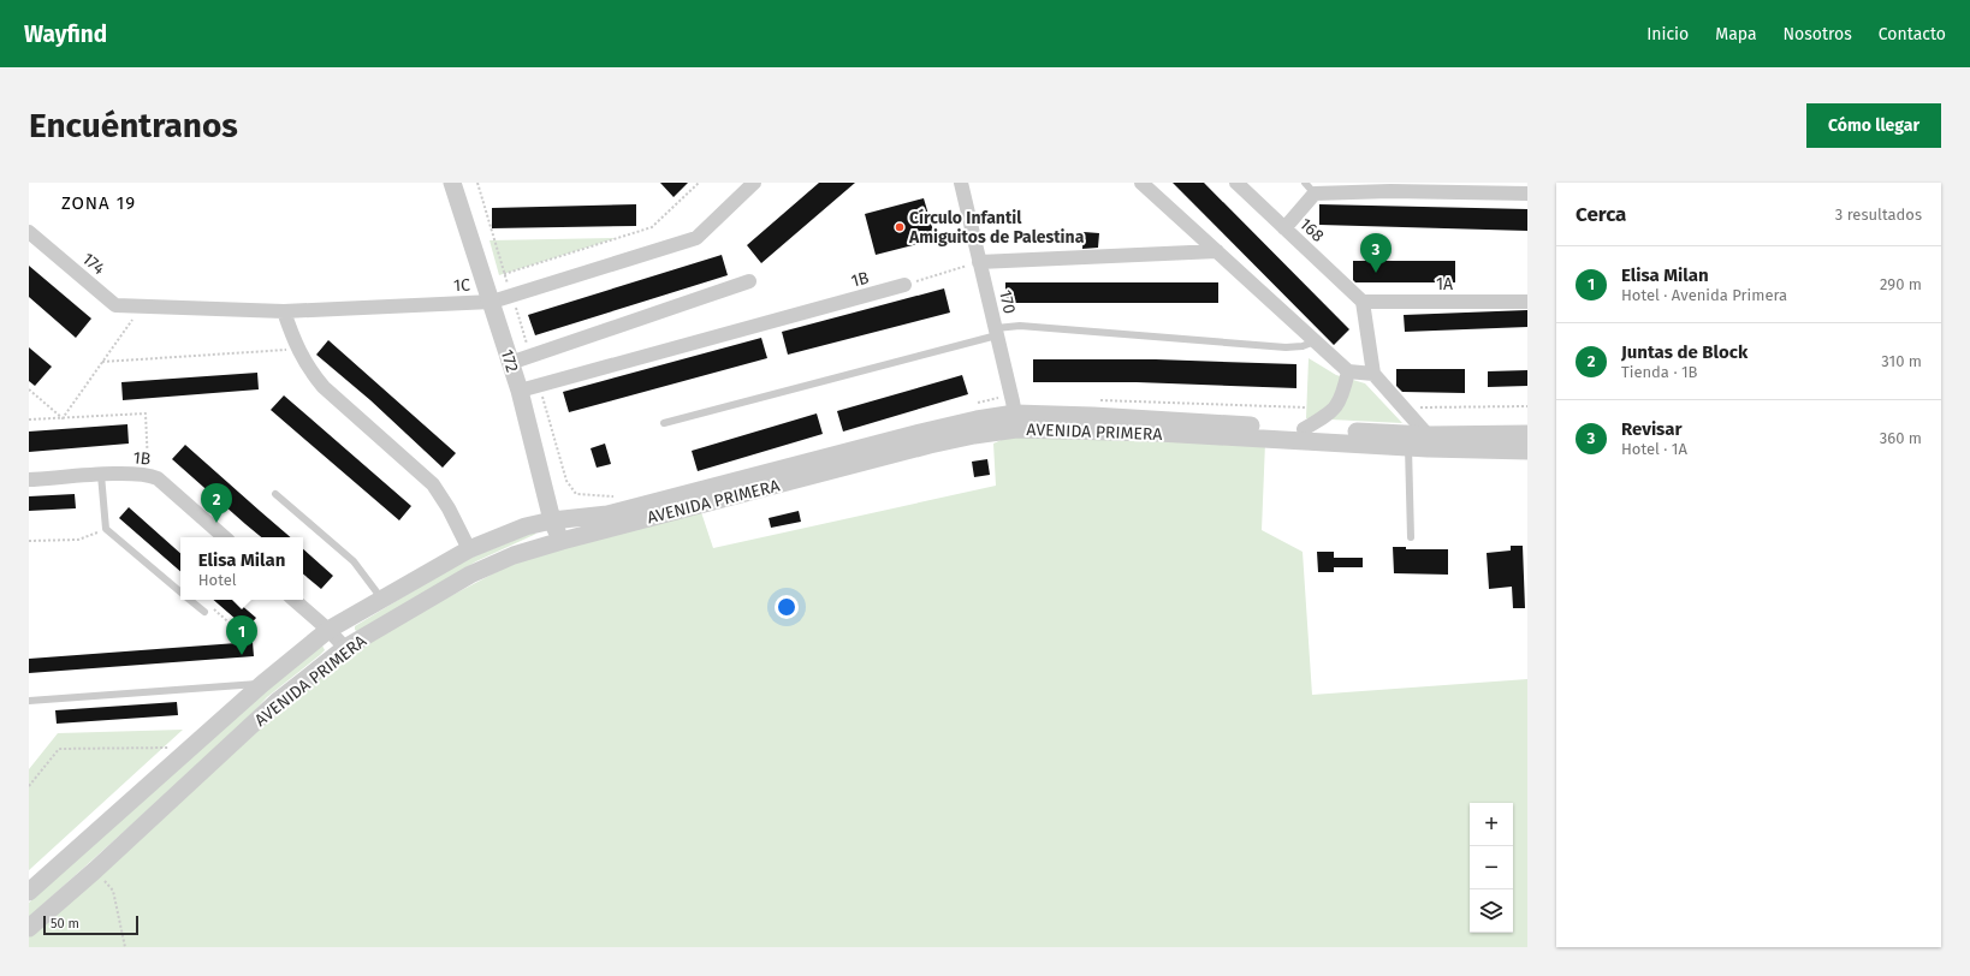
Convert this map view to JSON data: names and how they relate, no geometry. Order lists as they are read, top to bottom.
{
  "streets": {
    "street": [
      "168",
      "174",
      "1B",
      "1A",
      "1C",
      "170",
      "172",
      "AVENIDA PRIMERA"
    ]
  },
  "crossings": [
    ["168", "1A"],
    ["174", "1C"],
    ["1B", "172"],
    ["1C", "172"],
    ["170", "AVENIDA PRIMERA"],
    ["172", "AVENIDA PRIMERA"]
  ],
  "districts": ["ZONA 19"],
  "places": ["Círculo Infantil Amiguitos de Palestina"],
  "scale_bar": "50 m",
  "page": {
    "header": "Wayfind",
    "nav": [
      "Inicio",
      "Mapa",
      "Nosotros",
      "Contacto"
    ],
    "buttons": "Cómo llegar",
    "title": "Encuéntranos",
    "heading": ["Cerca", "3 resultados"],
    "pins": ["3", "2", "1"],
    "list": [
      {
        "mark": "1",
        "name": "Elisa Milan",
        "note": "Hotel · Avenida Primera",
        "value": "290 m"
      },
      {
        "mark": "2",
        "name": "Juntas de Block",
        "note": "Tienda · 1B",
        "value": "310 m"
      },
      {
        "mark": "3",
        "name": "Revisar",
        "note": "Hotel · 1A",
        "value": "360 m"
      }
    ],
    "popup": ["Elisa Milan", "Hotel"],
    "map_buttons": ["+", "−"],
    "scale": "50 m"
  }
}
